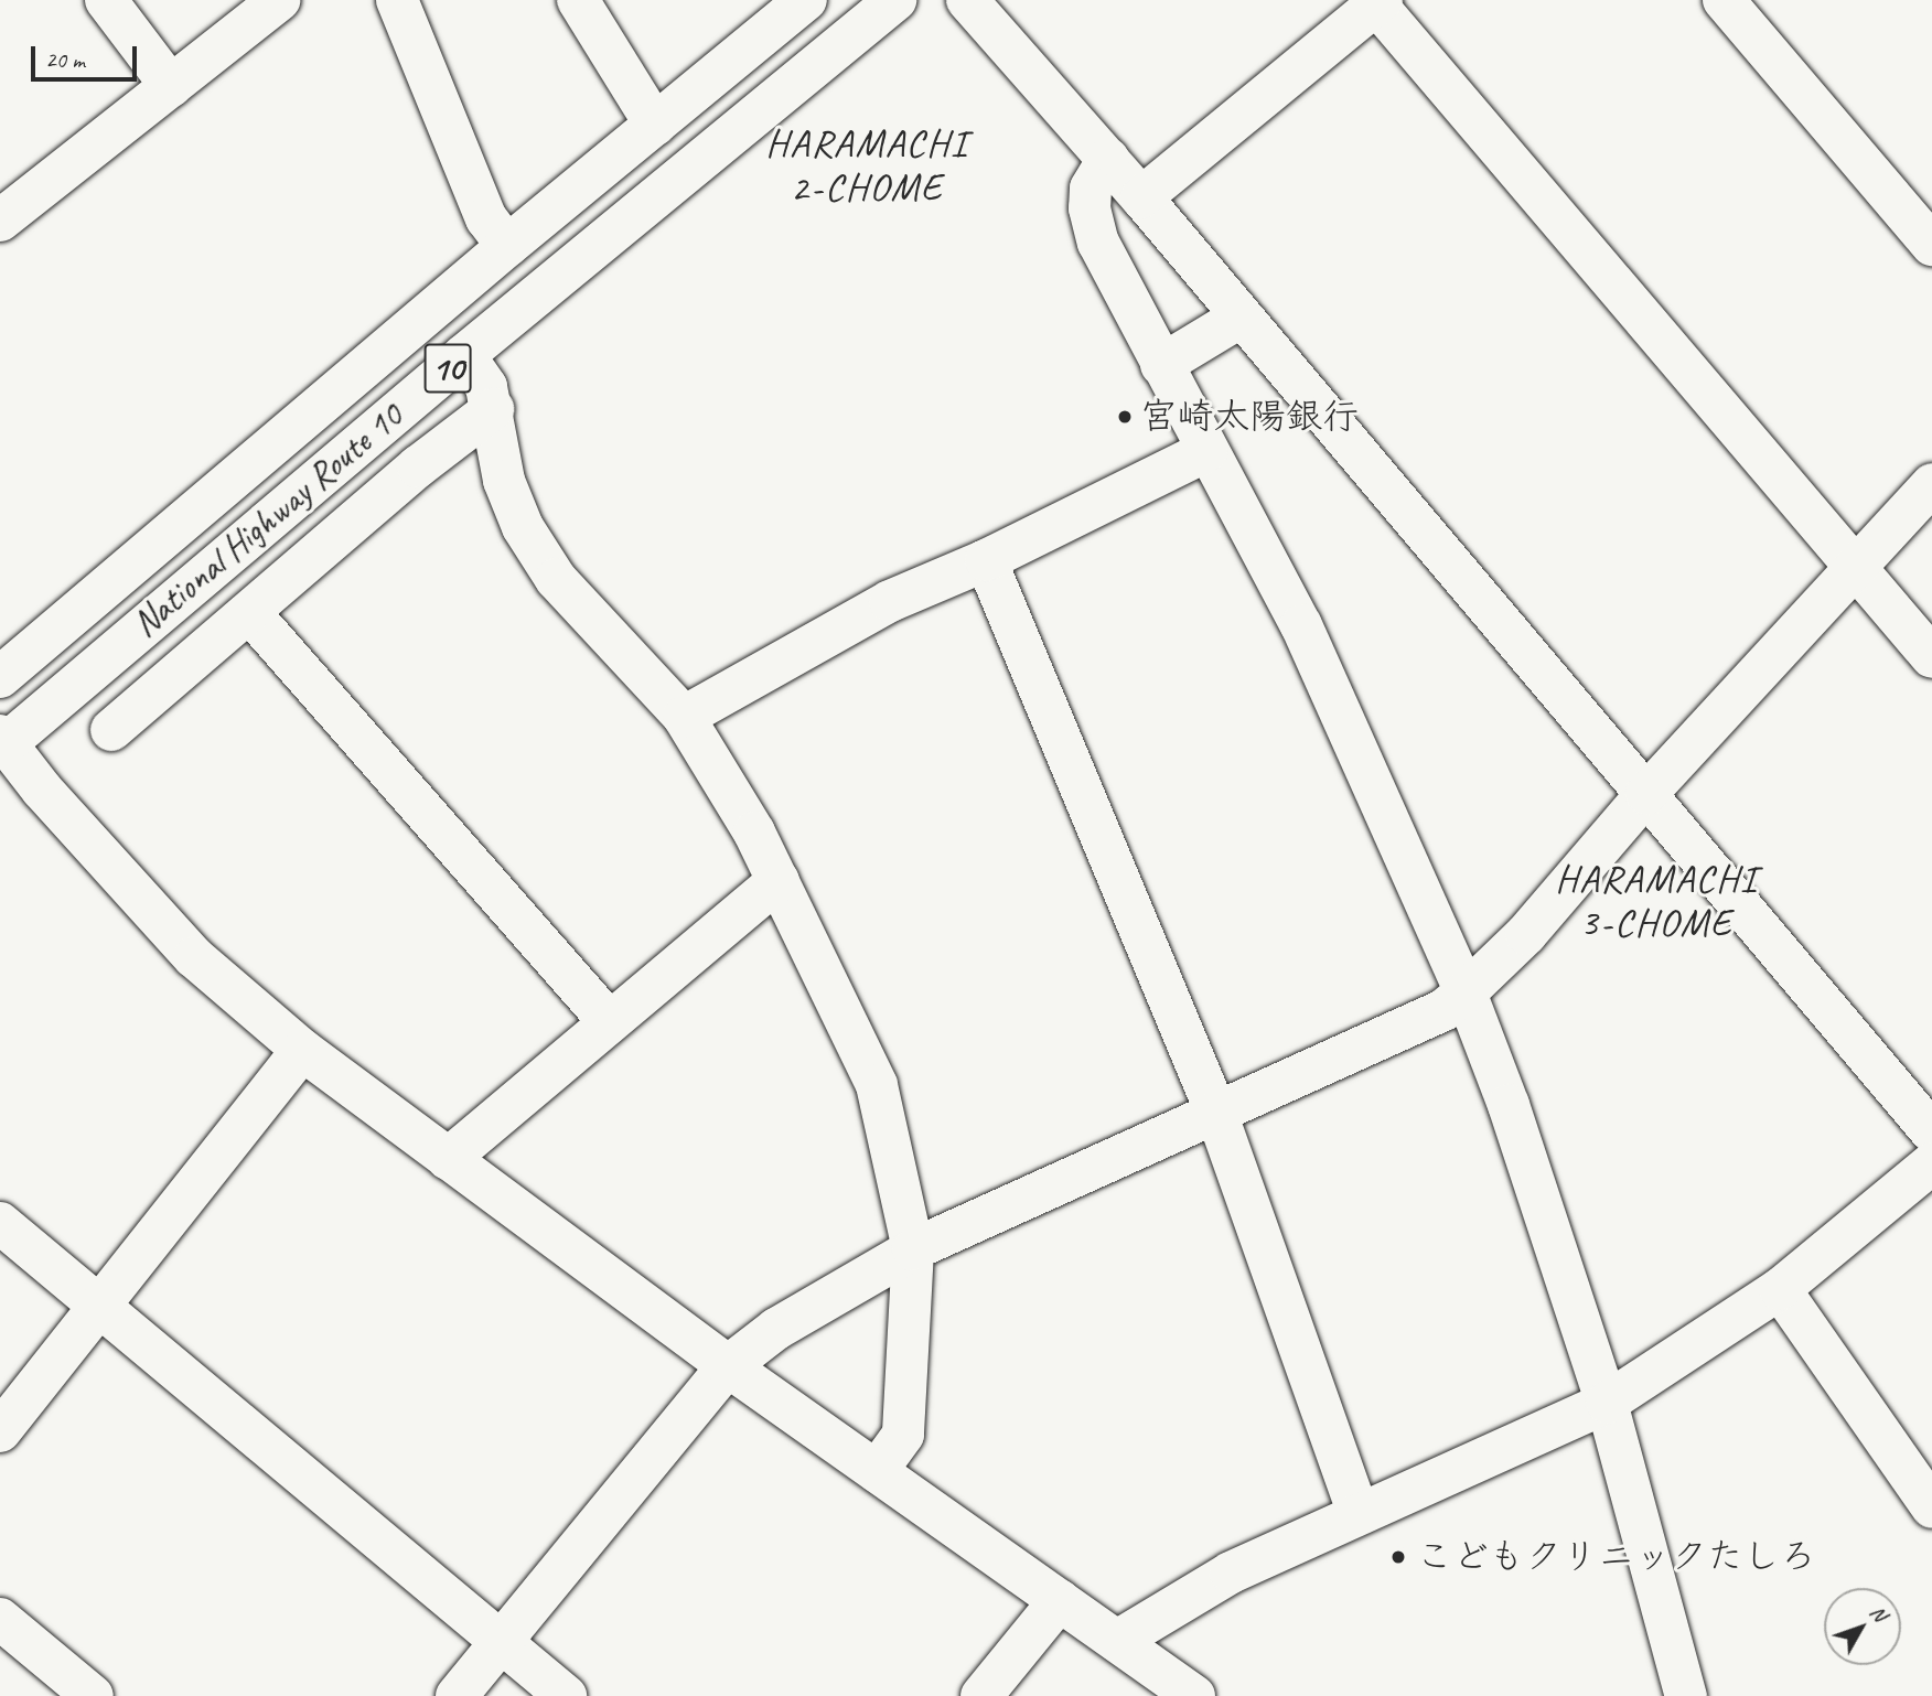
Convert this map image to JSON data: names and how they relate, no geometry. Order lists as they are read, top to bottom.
{
  "streets": {
    "main road": ["10", "National Highway Route 10"]
  },
  "districts": ["HARAMACHI 2-CHOME", "HARAMACHI 3-CHOME"],
  "places": ["宮崎太陽銀行", "こどもクリニックたしろ"],
  "scale_bar": "20 m",
  "north": "top right"
}
